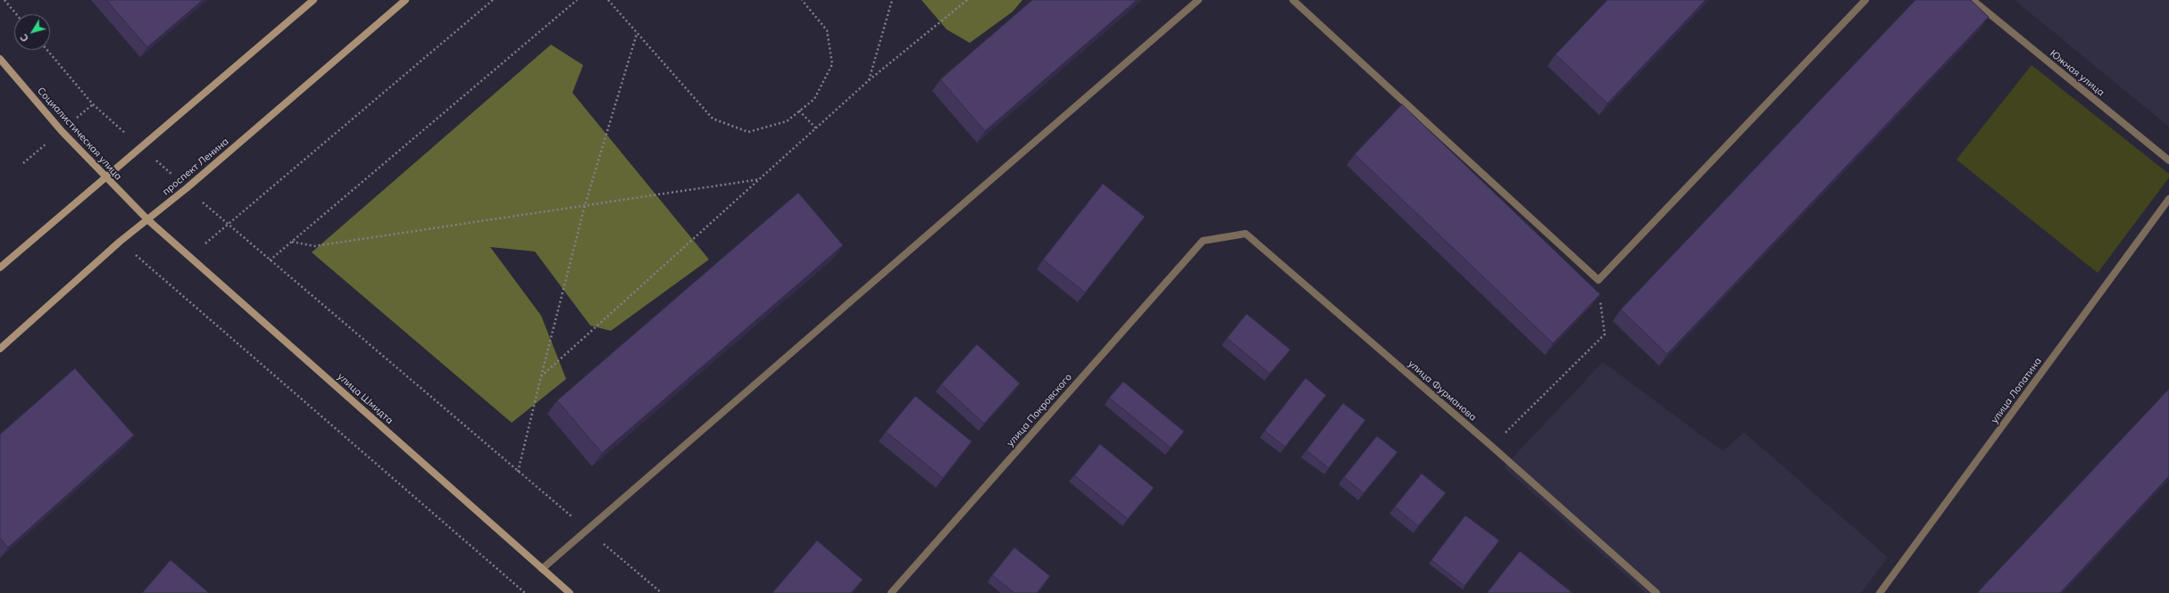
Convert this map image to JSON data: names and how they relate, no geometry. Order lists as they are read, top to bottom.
{
  "streets": {
    "main road": ["Социалистическая улица", "проспект Ленина", "улица Шмидта"],
    "street": [
      "Южная улица",
      "улица Фурманова",
      "улица Лопатина",
      "улица Покровского"
    ]
  },
  "crossings": [
    ["Социалистическая улица", "проспект Ленина"],
    ["Социалистическая улица", "улица Шмидта"],
    ["проспект Ленина", "улица Шмидта"],
    ["улица Фурманова", "улица Покровского"]
  ],
  "north": "bottom left"
}
